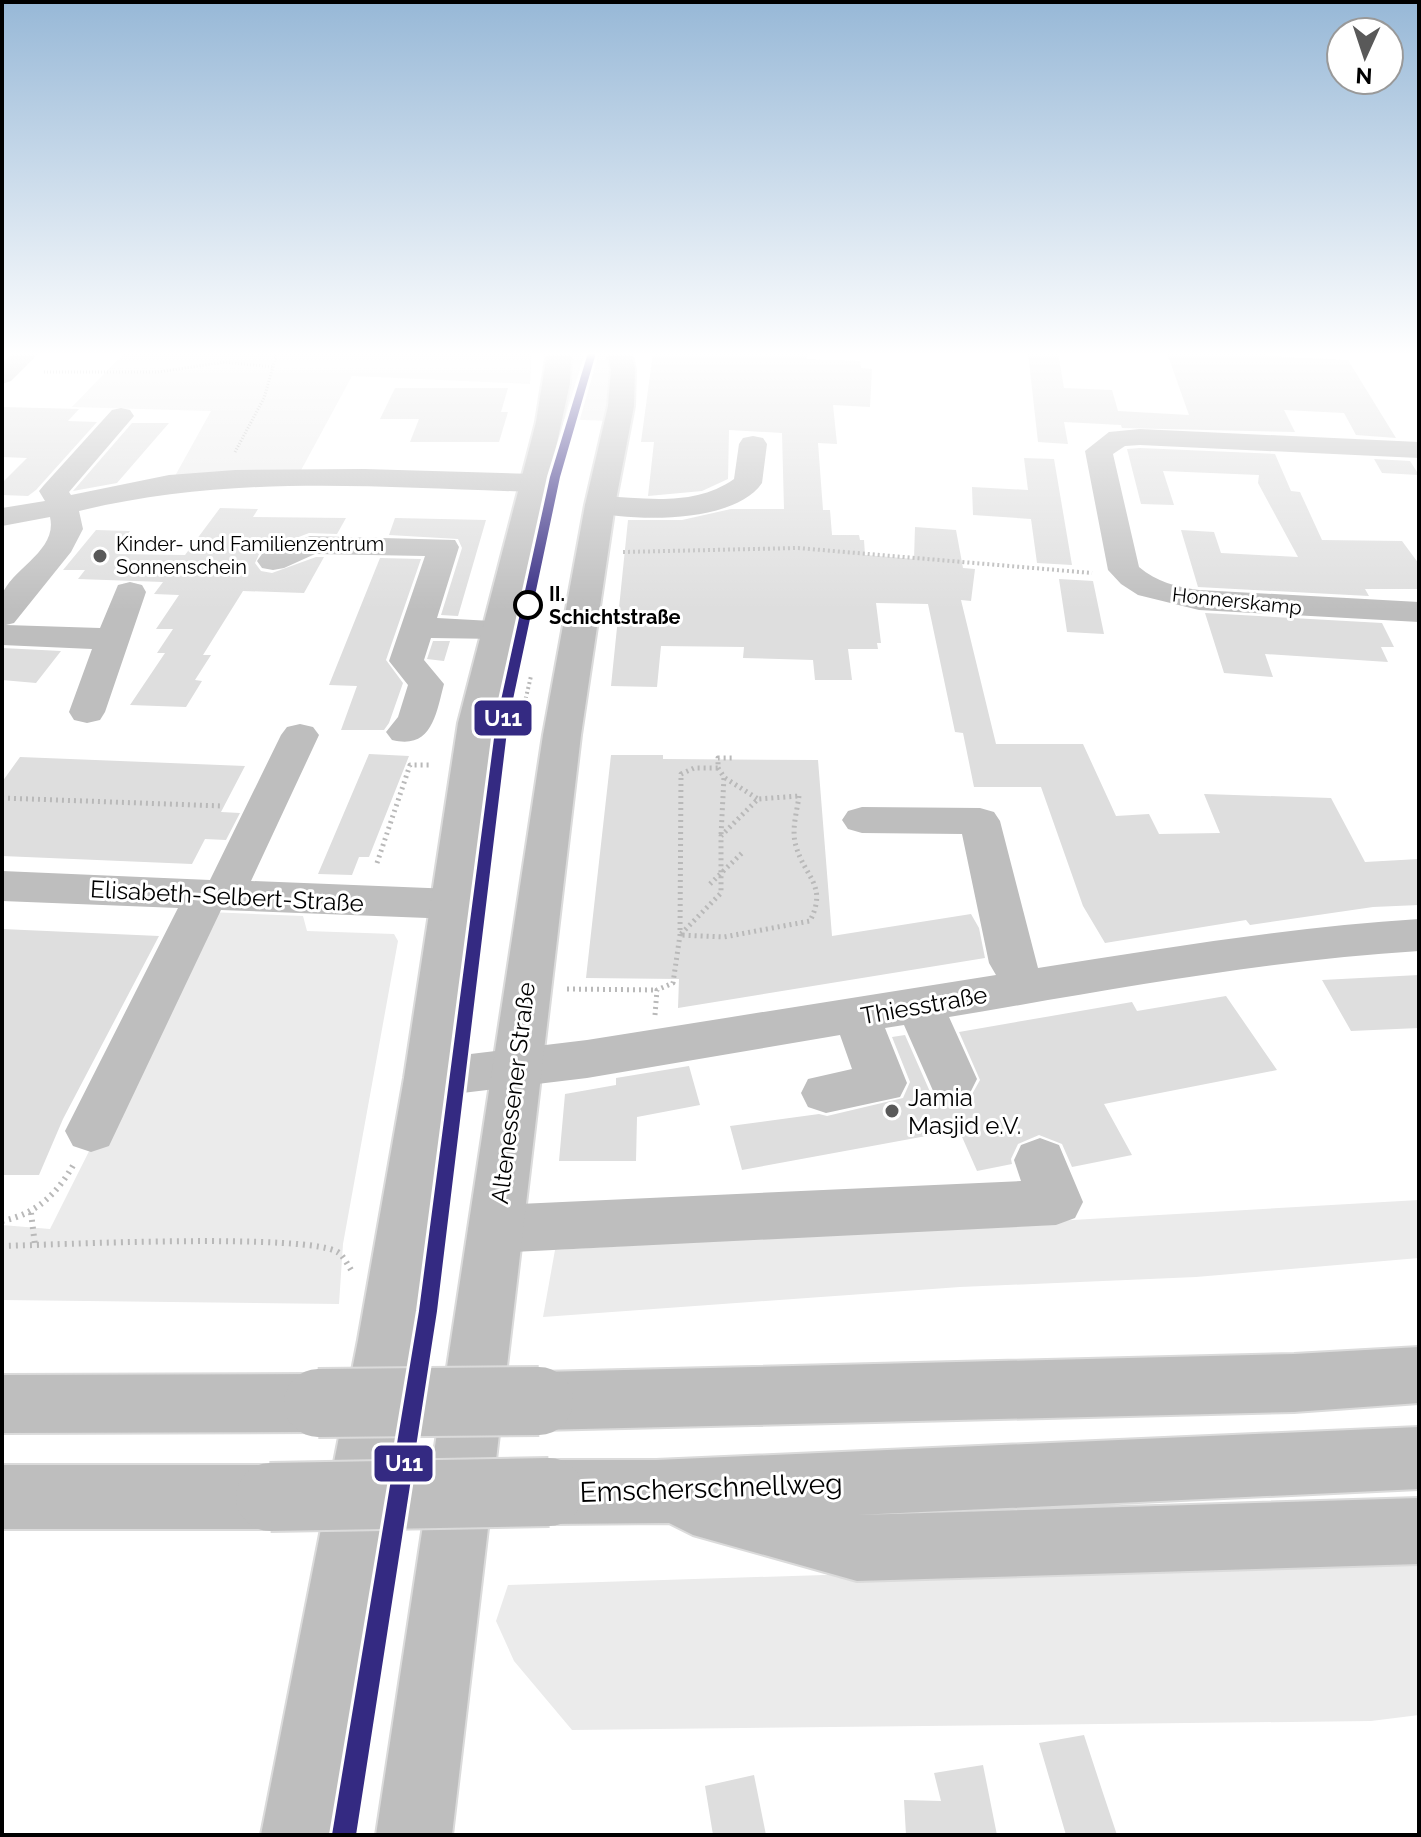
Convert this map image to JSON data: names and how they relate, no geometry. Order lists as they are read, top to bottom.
{
  "streets": {
    "main road": [
      "Honnerskamp",
      "Elisabeth-Selbert-Straße",
      "Thiesstraße",
      "Altenessener Straße",
      "Emscherschnellweg"
    ]
  },
  "crossings": [
    ["Thiesstraße", "Altenessener Straße"]
  ],
  "places": ["Kinder- und Familienzentrum Sonnenschein", "II. Schichtstraße", "Jamia Masjid e.V."],
  "lines": ["transit line U11"],
  "north": "bottom"
}
